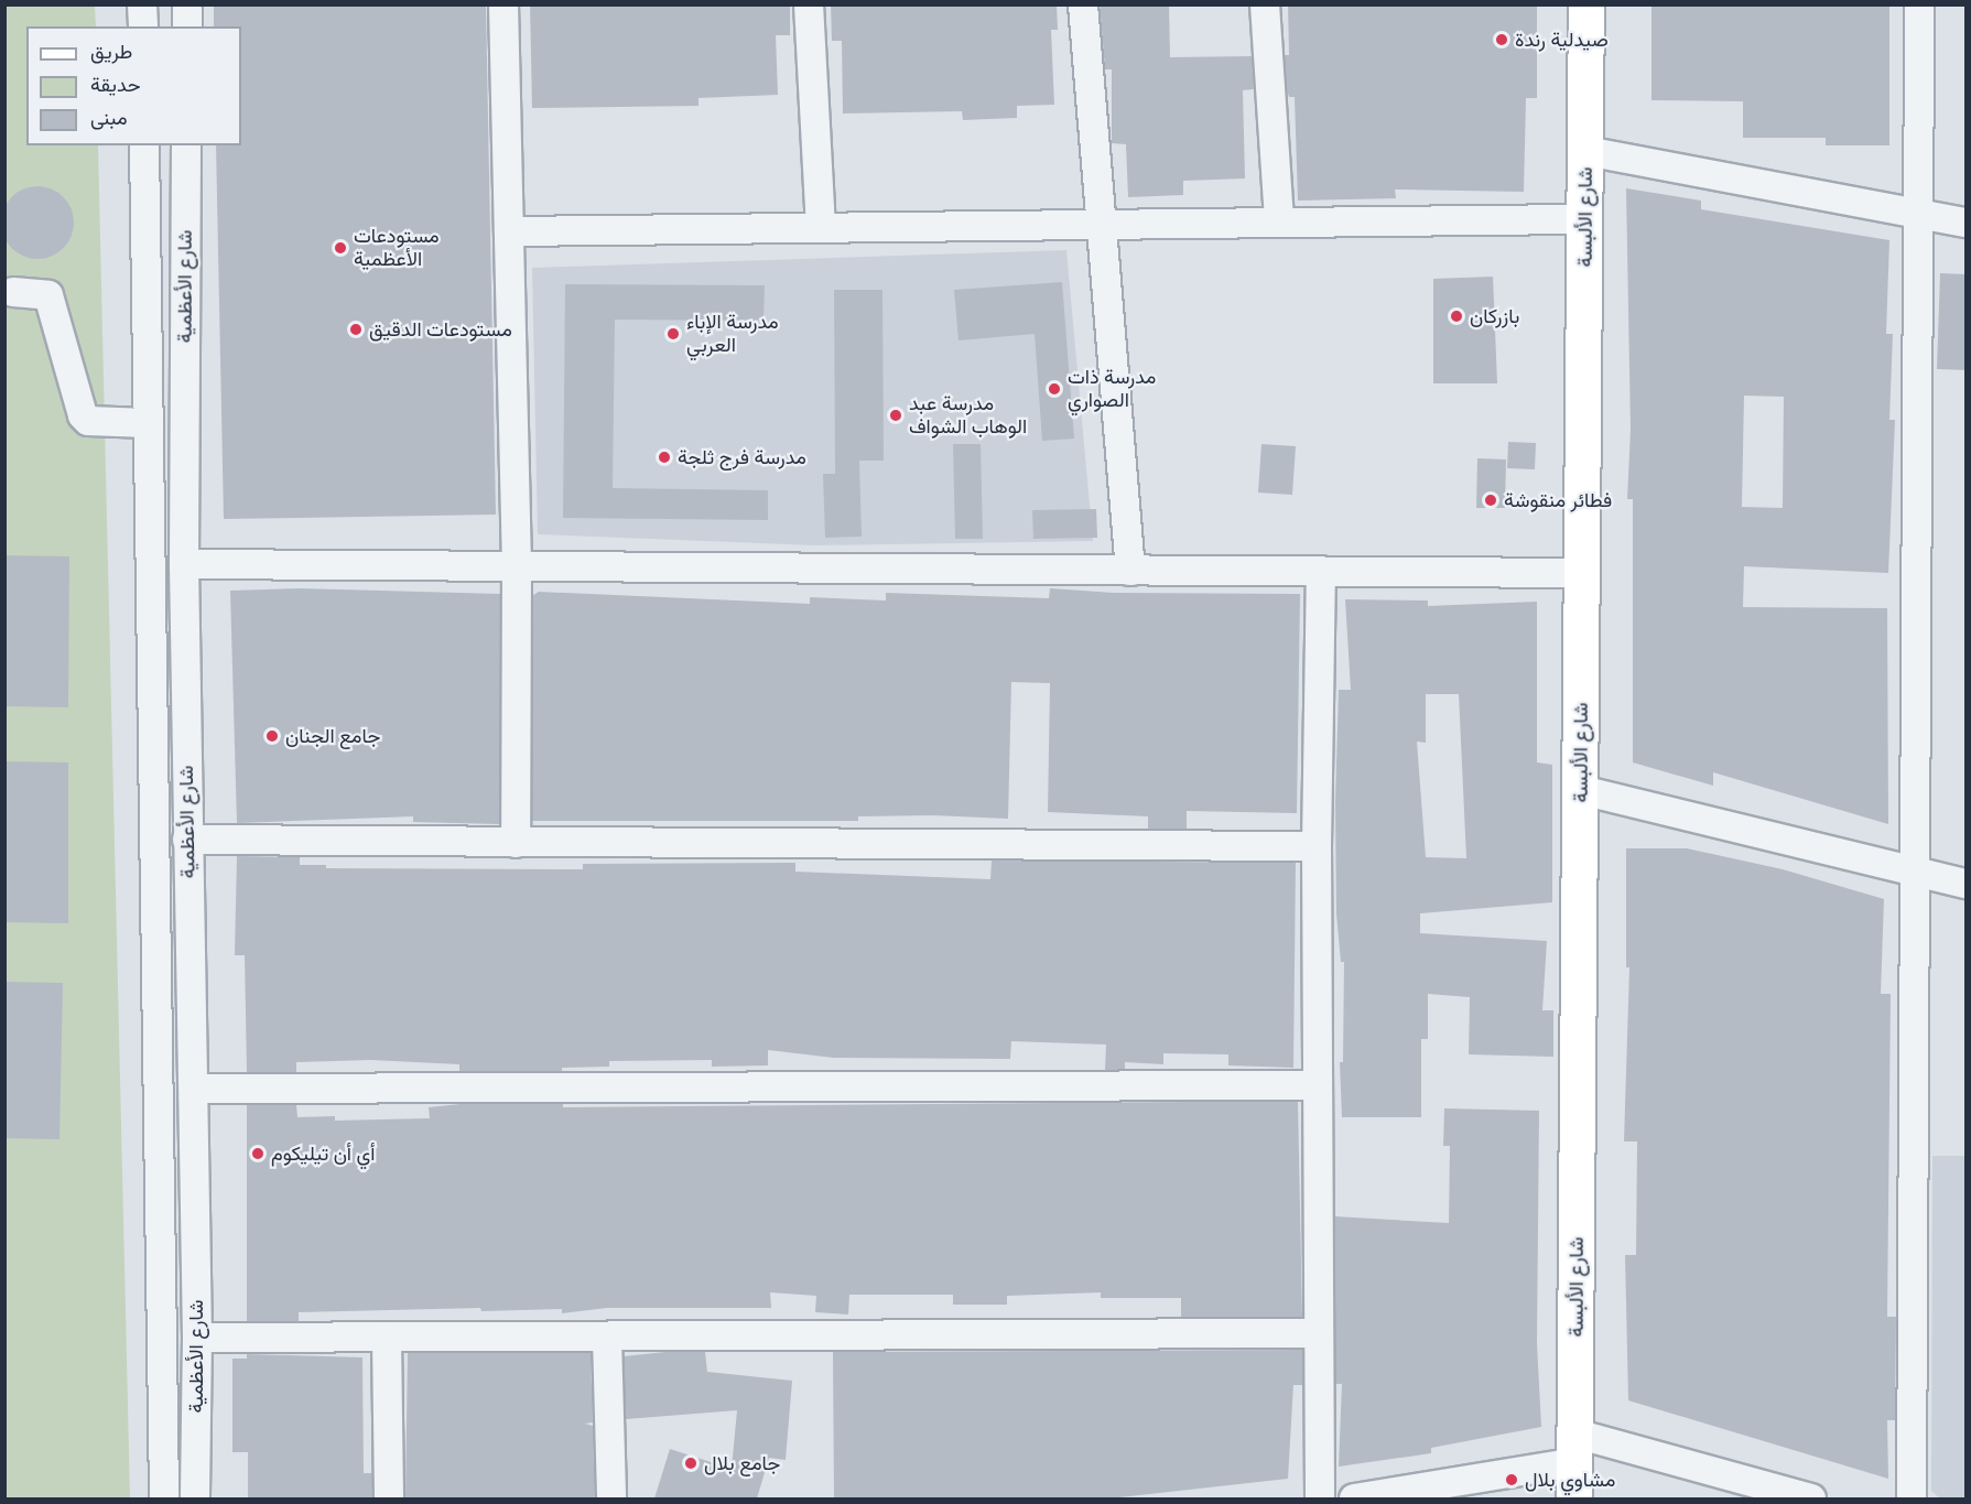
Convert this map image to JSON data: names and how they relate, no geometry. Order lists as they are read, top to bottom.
{
  "streets": {
    "main road": ["شارع الألبسة"],
    "street": ["شارع الأعظمية"]
  },
  "places": [
    "صيدلية رندة",
    "مستودعات الأعظمية",
    "بازركان",
    "مستودعات الدقيق",
    "مدرسة الإباء العربي",
    "مدرسة ذات الصواري",
    "مدرسة عبد الوهاب الشواف",
    "مدرسة فرج ثلجة",
    "فطائر منقوشة",
    "جامع الجنان",
    "أي أن تيليكوم",
    "جامع بلال",
    "مشاوي بلال"
  ],
  "legend": ["طريق", "حديقة", "مبنى"]
}
